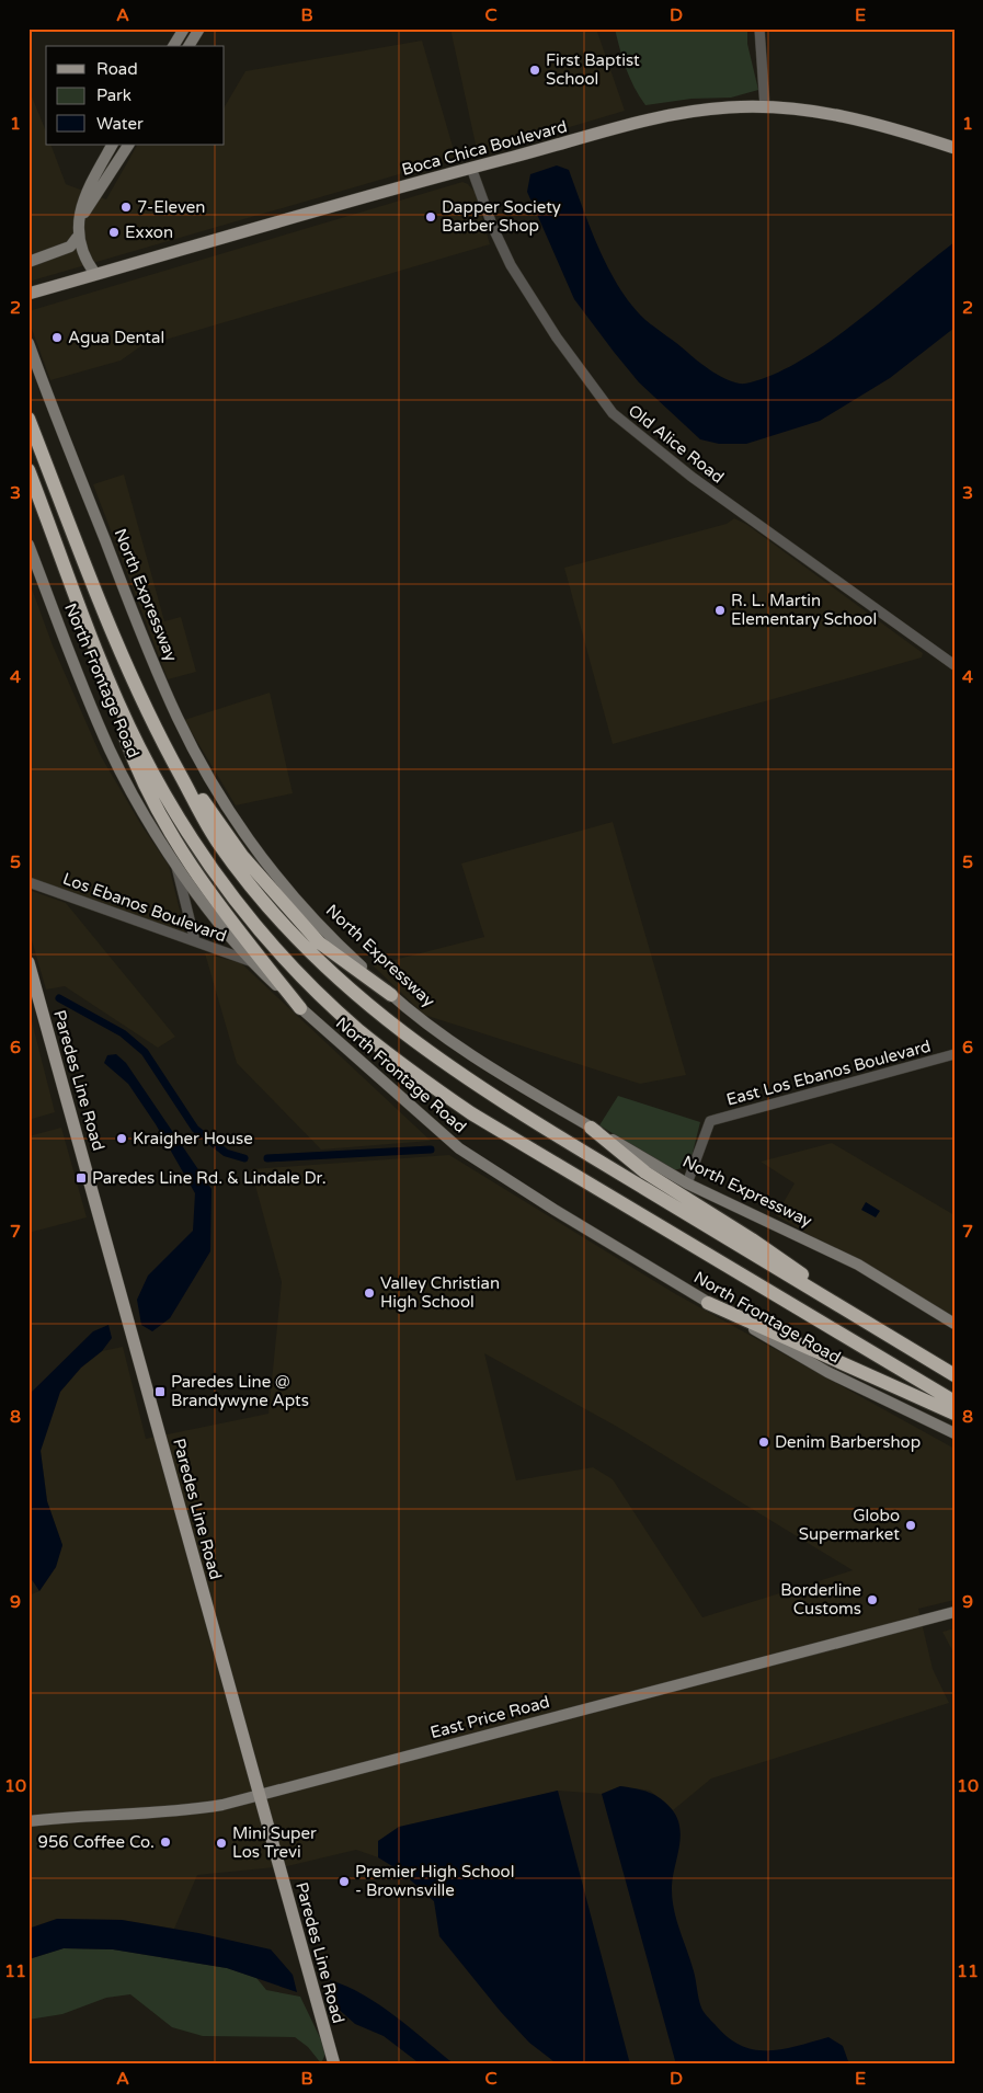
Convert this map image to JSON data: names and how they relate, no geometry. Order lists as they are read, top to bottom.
{
  "streets": {
    "main road": [
      "Boca Chica Boulevard",
      "North Expressway",
      "North Frontage Road",
      "Paredes Line Road",
      "East Price Road"
    ],
    "street": ["Old Alice Road", "Los Ebanos Boulevard", "East Los Ebanos Boulevard"]
  },
  "crossings": [
    ["Boca Chica Boulevard", "Old Alice Road"],
    ["North Expressway", "East Los Ebanos Boulevard"],
    ["North Frontage Road", "Los Ebanos Boulevard"],
    ["Paredes Line Road", "East Price Road"]
  ],
  "places": {
    "other": [
      "First Baptist School",
      "7-Eleven",
      "Dapper Society Barber Shop",
      "Exxon",
      "Agua Dental",
      "R. L. Martin Elementary School",
      "Kraigher House",
      "Valley Christian High School",
      "Denim Barbershop",
      "Globo Supermarket",
      "Borderline Customs",
      "956 Coffee Co.",
      "Mini Super Los Trevi",
      "Premier High School - Brownsville"
    ],
    "transit": ["Paredes Line Rd. & Lindale Dr.", "Paredes Line @ Brandywyne Apts"]
  },
  "legend": ["Road", "Park", "Water"],
  "grid": {
    "columns": [
      "A",
      "B",
      "C",
      "D",
      "E"
    ],
    "rows": [
      "1",
      "2",
      "3",
      "4",
      "5",
      "6",
      "7",
      "8",
      "9",
      "10",
      "11"
    ]
  }
}
